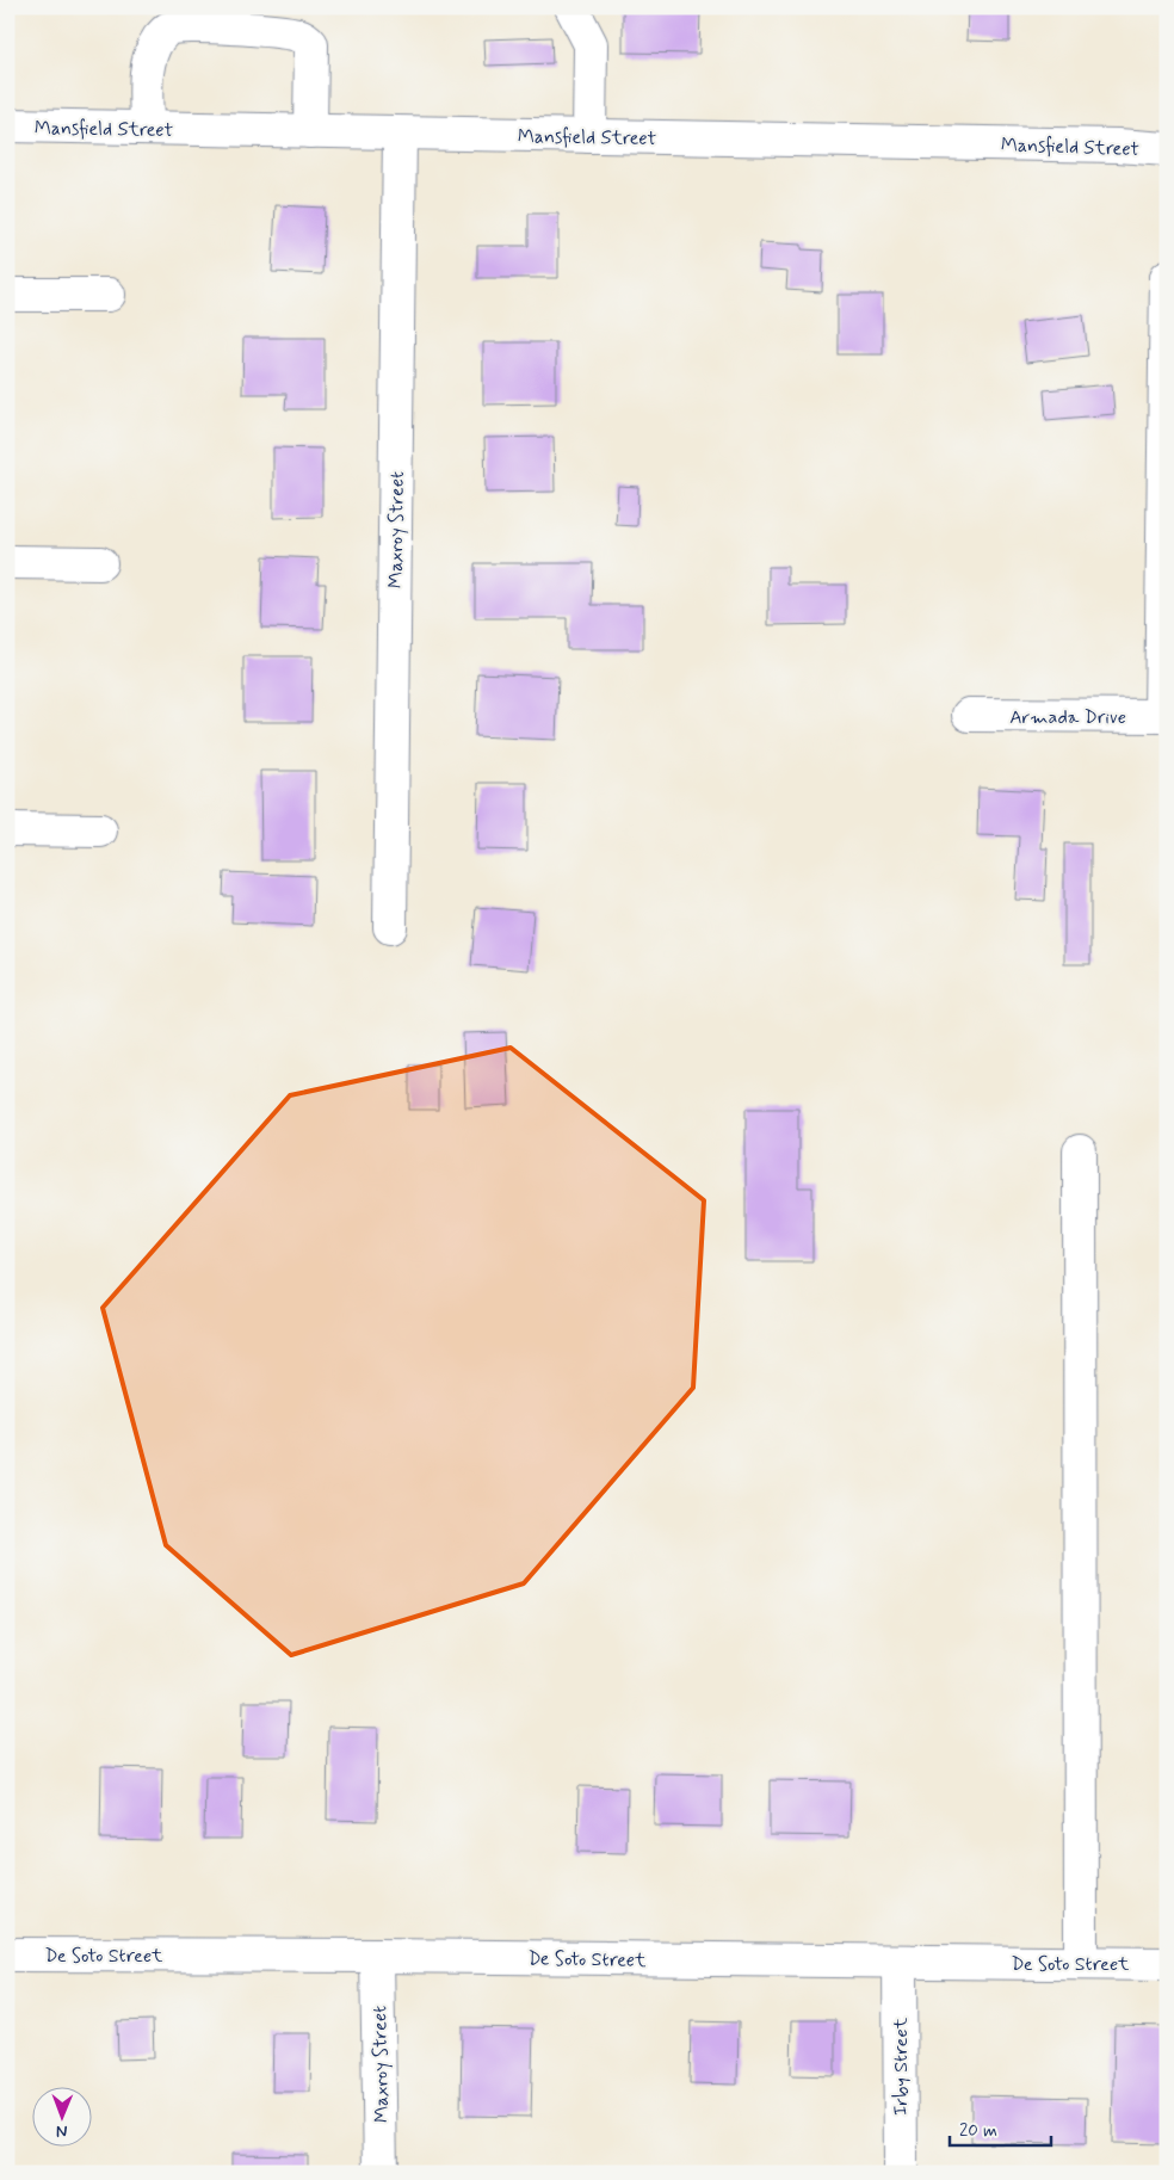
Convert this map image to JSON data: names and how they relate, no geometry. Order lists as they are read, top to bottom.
{
  "streets": {
    "street": [
      "Mansfield Street",
      "Maxroy Street",
      "Armada Drive",
      "De Soto Street",
      "Irby Street"
    ]
  },
  "crossings": [
    ["Mansfield Street", "Maxroy Street"],
    ["Maxroy Street", "De Soto Street"],
    ["De Soto Street", "Irby Street"]
  ],
  "scale_bar": "20 m",
  "north": "bottom"
}
